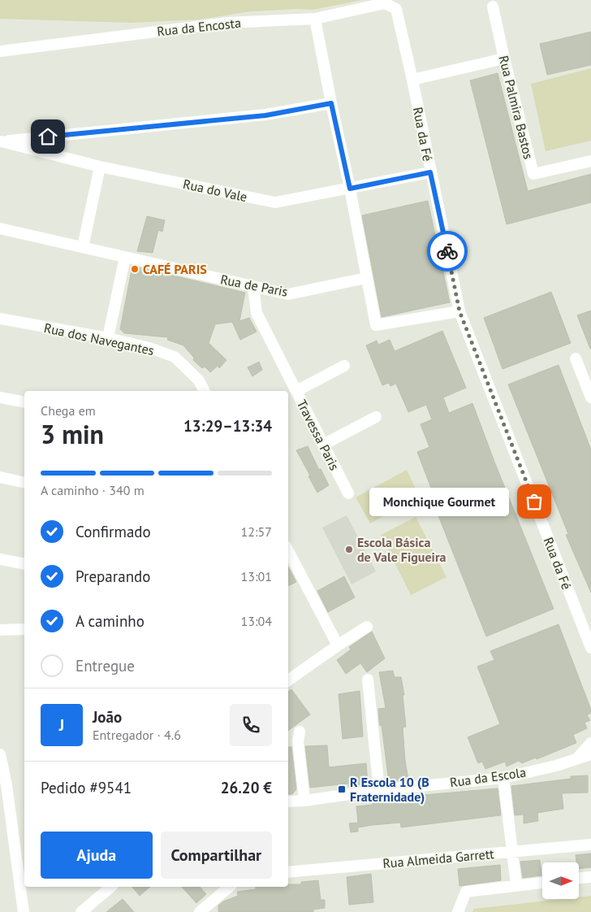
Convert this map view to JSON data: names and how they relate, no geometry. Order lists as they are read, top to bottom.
{
  "streets": {
    "street": [
      "Rua da Encosta",
      "Rua Palmira Bastos",
      "Rua da Fé",
      "Rua do Vale",
      "Rua de Paris",
      "Rua dos Navegantes",
      "Travessa Paris",
      "Rua da Escola",
      "Rua Almeida Garrett"
    ]
  },
  "crossings": [
    ["Rua da Encosta", "Rua da Fé"],
    ["Rua da Fé", "Rua do Vale"],
    ["Rua de Paris", "Travessa Paris"]
  ],
  "places": {
    "other": ["CAFÉ PARIS", "Monchique Gourmet", "Escola Básica de Vale Figueira"],
    "transit": ["R Escola 10 (B Fraternidade)"]
  },
  "north": "right",
  "page": {
    "heading": ["3 min", "Chega em", "13:29–13:34"],
    "panel": [
      "João",
      "Entregador · 4.6",
      "Pedido #9541",
      "26.20 €"
    ],
    "bar": "A caminho · 340 m",
    "bubble": "Monchique Gourmet",
    "list": [
      ["Confirmado", "12:57"],
      ["Preparando", "13:01"],
      ["A caminho", "13:04"],
      "Entregue"
    ],
    "round": "J",
    "buttons": ["Ajuda", "Compartilhar"]
  }
}
